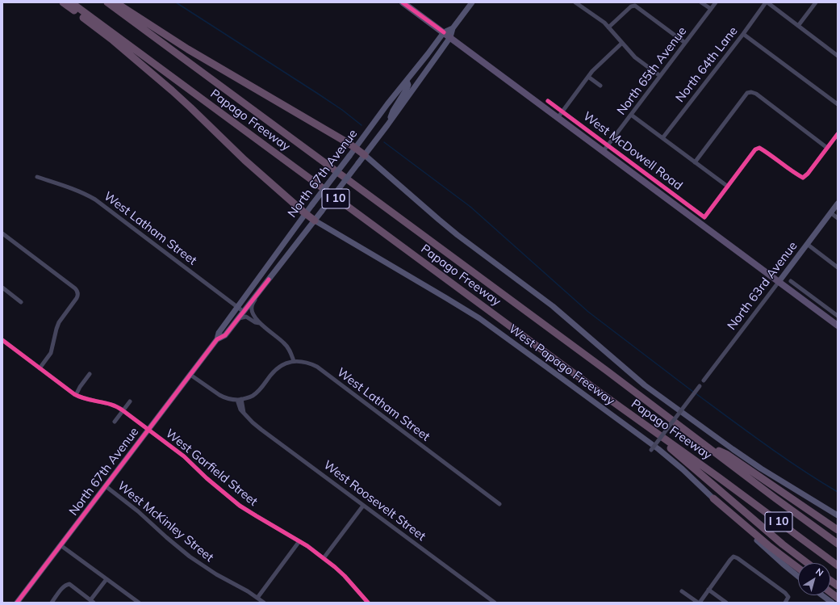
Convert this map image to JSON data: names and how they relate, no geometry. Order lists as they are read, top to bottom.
{
  "streets": {
    "highway": ["Papago Freeway", "I 10"],
    "main road": [
      "West McDowell Road",
      "North 67th Avenue",
      "North 63rd Avenue",
      "West Papago Freeway"
    ],
    "street": [
      "North 64th Lane",
      "North 65th Avenue",
      "West Latham Street",
      "West Garfield Street",
      "West Roosevelt Street",
      "West McKinley Street"
    ]
  },
  "crossings": [
    ["North 65th Avenue", "West McDowell Road"],
    ["West McDowell Road", "North 67th Avenue"],
    ["West McDowell Road", "North 63rd Avenue"],
    ["North 67th Avenue", "West Latham Street"],
    ["North 67th Avenue", "West Papago Freeway"],
    ["North 67th Avenue", "West Garfield Street"],
    ["North 67th Avenue", "West McKinley Street"]
  ],
  "north": "top right"
}
